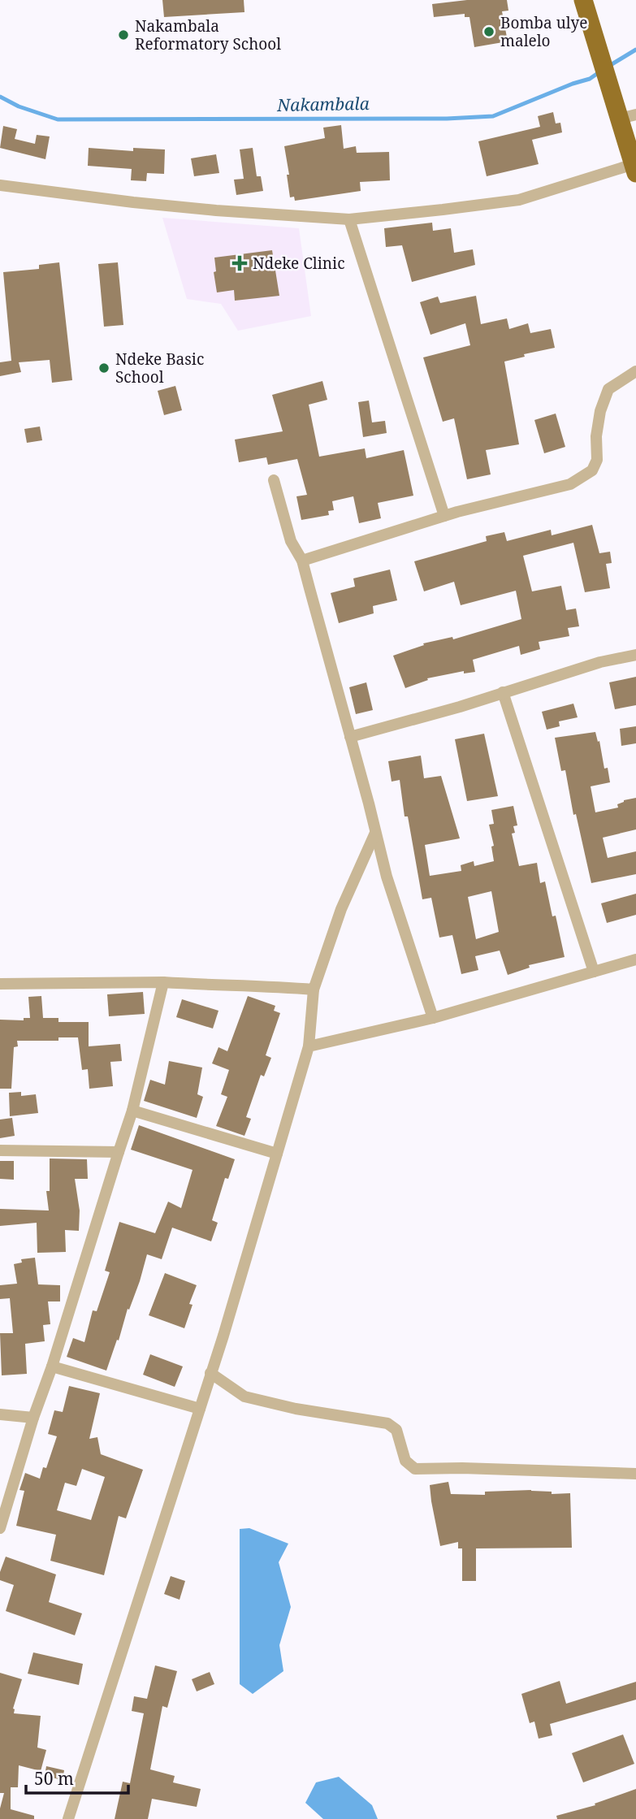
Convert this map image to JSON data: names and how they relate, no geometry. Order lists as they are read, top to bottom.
{
  "water": ["Nakambala"],
  "places": {
    "other": ["Bomba ulye malelo", "Nakambala Reformatory School", "Ndeke Basic School"],
    "health": ["Ndeke Clinic"]
  },
  "scale_bar": "50 m"
}
